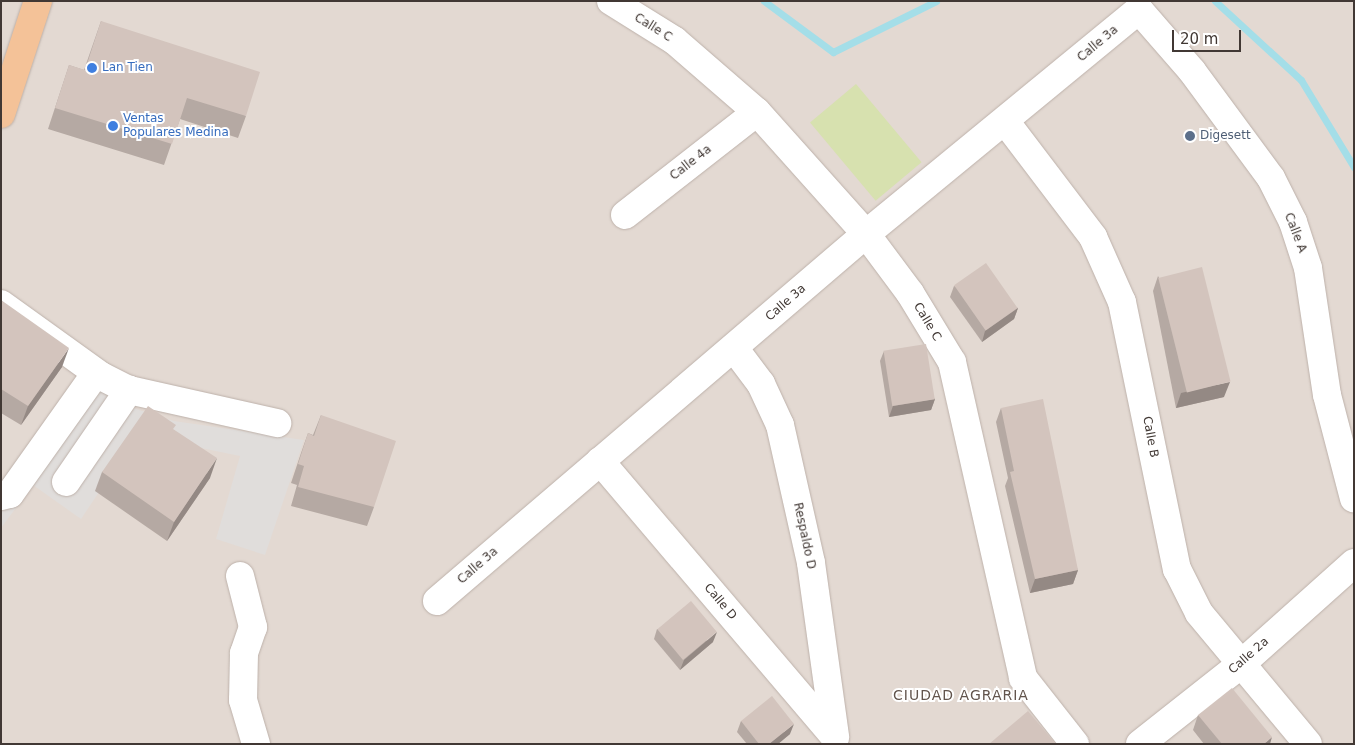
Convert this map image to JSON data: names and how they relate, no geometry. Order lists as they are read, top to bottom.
{
  "streets": {
    "street": [
      "Calle C",
      "Calle 3a",
      "Calle 4a",
      "Calle A",
      "Calle B",
      "Respaldo D",
      "Calle D",
      "Calle 2a"
    ]
  },
  "crossings": [
    ["Calle C", "Calle 3a"],
    ["Calle C", "Calle 4a"],
    ["Calle 3a", "Calle A"],
    ["Calle 3a", "Calle B"],
    ["Calle 3a", "Respaldo D"],
    ["Calle 3a", "Calle D"],
    ["Calle B", "Calle 2a"],
    ["Respaldo D", "Calle D"]
  ],
  "districts": ["CIUDAD AGRARIA"],
  "places": ["Lan Tien", "Ventas Populares Medina", "Digesett"],
  "scale_bar": "20 m"
}
